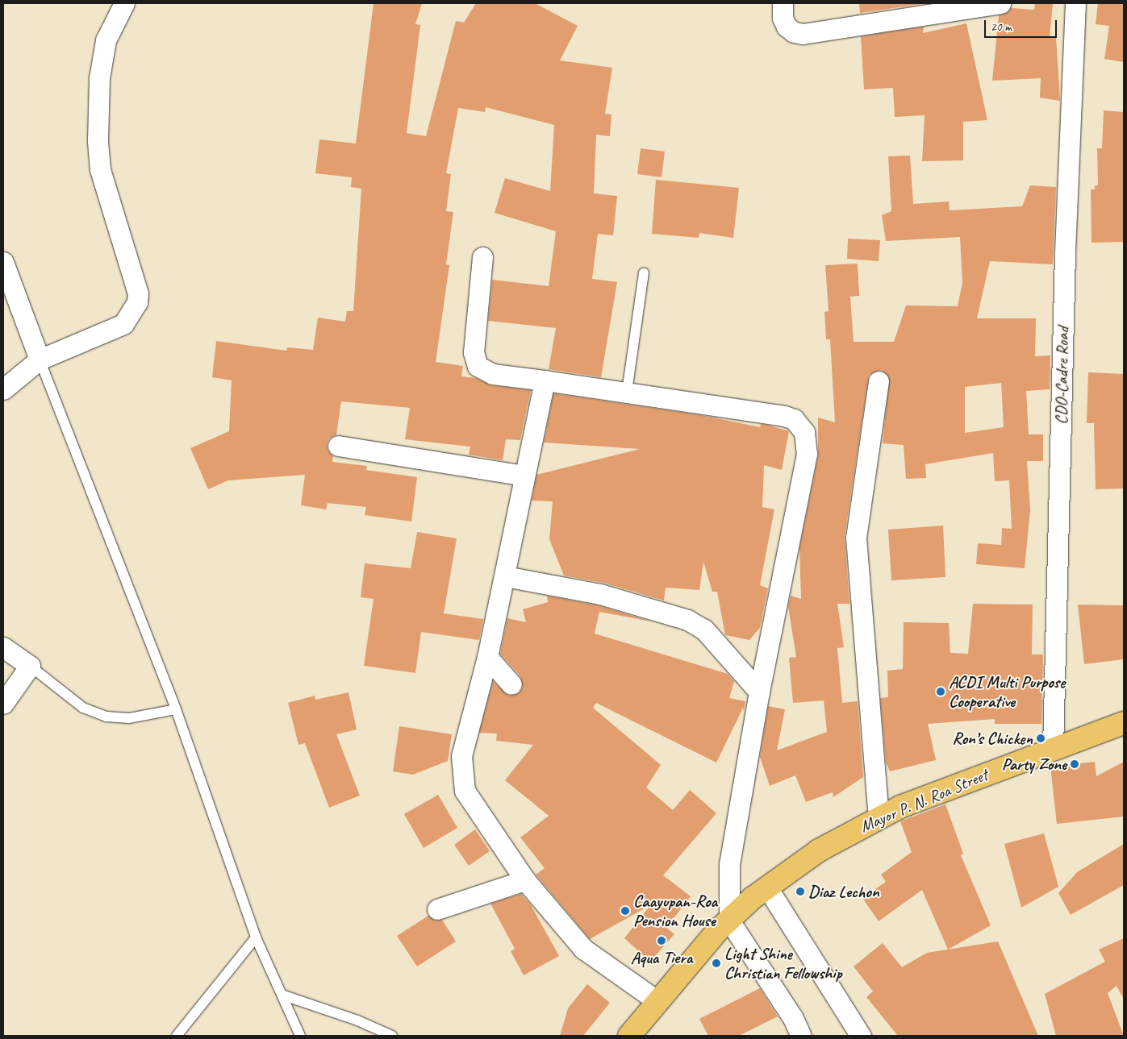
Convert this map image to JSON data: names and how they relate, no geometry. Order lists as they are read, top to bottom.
{
  "streets": {
    "main road": ["Mayor P. N. Roa Street"],
    "street": ["CDO-Cadre Road"]
  },
  "crossings": [
    ["CDO-Cadre Road", "Mayor P. N. Roa Street"]
  ],
  "places": [
    "ACDI Multi Purpose Cooperative",
    "Ron’s Chicken",
    "Party Zone",
    "Diaz Lechon",
    "Caayupan-Roa Pension House",
    "Aqua Tiera",
    "Light Shine Christian Fellowship"
  ],
  "scale_bar": "20 m"
}
